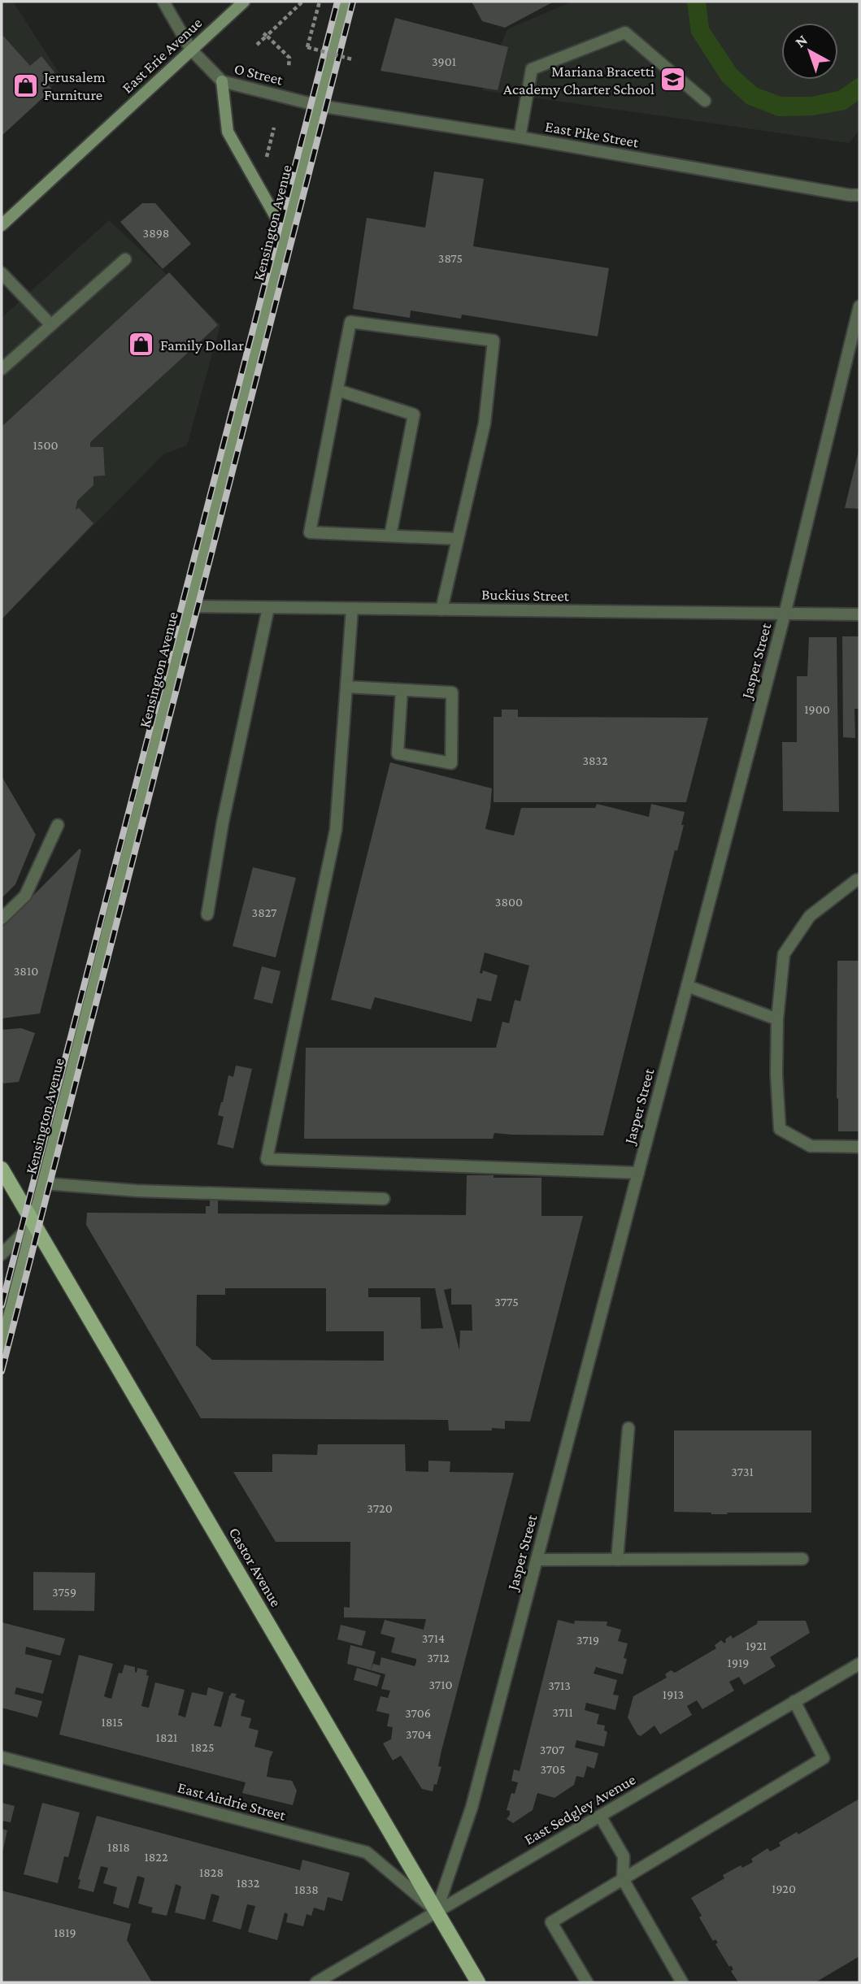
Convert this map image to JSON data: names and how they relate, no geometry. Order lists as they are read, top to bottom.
{
  "streets": {
    "main road": ["Castor Avenue"],
    "street": [
      "East Erie Avenue",
      "O Street",
      "East Pike Street",
      "Kensington Avenue",
      "Buckius Street",
      "Jasper Street",
      "East Airdrie Street",
      "East Sedgley Avenue"
    ]
  },
  "crossings": [
    ["East Erie Avenue", "O Street"],
    ["O Street", "East Pike Street"],
    ["O Street", "Kensington Avenue"],
    ["East Pike Street", "Kensington Avenue"],
    ["Kensington Avenue", "Buckius Street"],
    ["Kensington Avenue", "Castor Avenue"],
    ["Buckius Street", "Jasper Street"],
    ["Jasper Street", "Castor Avenue"],
    ["Jasper Street", "East Airdrie Street"],
    ["Jasper Street", "East Sedgley Avenue"],
    ["Castor Avenue", "East Airdrie Street"],
    ["Castor Avenue", "East Sedgley Avenue"],
    ["East Airdrie Street", "East Sedgley Avenue"]
  ],
  "places": {
    "school or university": ["Mariana Bracetti Academy Charter School"],
    "shop": ["Jerusalem Furniture", "Family Dollar"]
  },
  "house_numbers": [
    "3901",
    "3898",
    "3875",
    "1500",
    "1900",
    "3832",
    "3800",
    "3827",
    "3810",
    "3775",
    "3731",
    "3720",
    "3759",
    "3714",
    "3719",
    "1921",
    "3712",
    "1919",
    "3710",
    "3713",
    "1913",
    "3711",
    "3706",
    "1815",
    "3704",
    "1821",
    "1825",
    "3707",
    "3705",
    "1818",
    "1822",
    "1828",
    "1832",
    "1920",
    "1838",
    "1819"
  ],
  "north": "top left"
}
